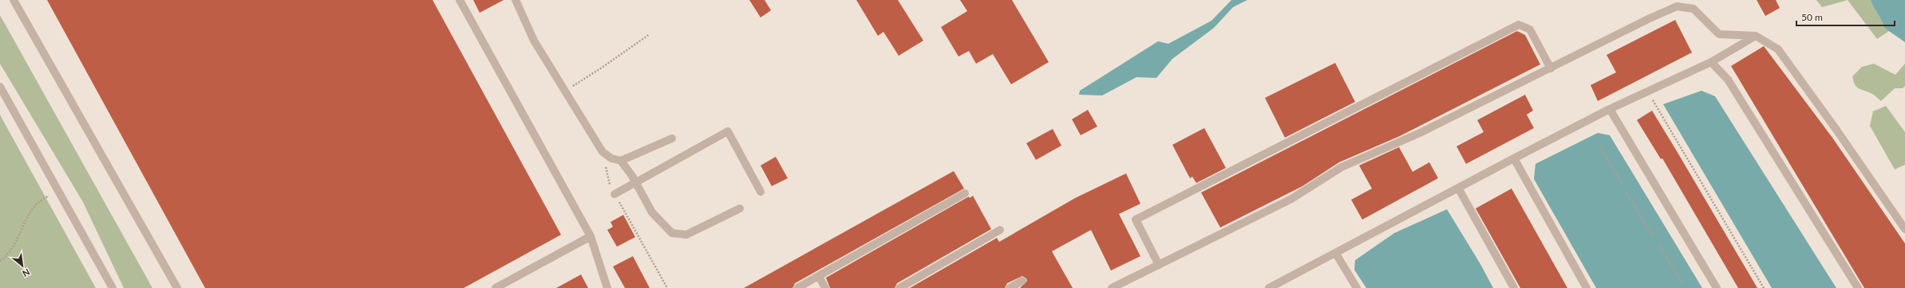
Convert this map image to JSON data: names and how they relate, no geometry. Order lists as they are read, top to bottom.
{
  "scale_bar": "50 m",
  "north": "bottom right"
}
